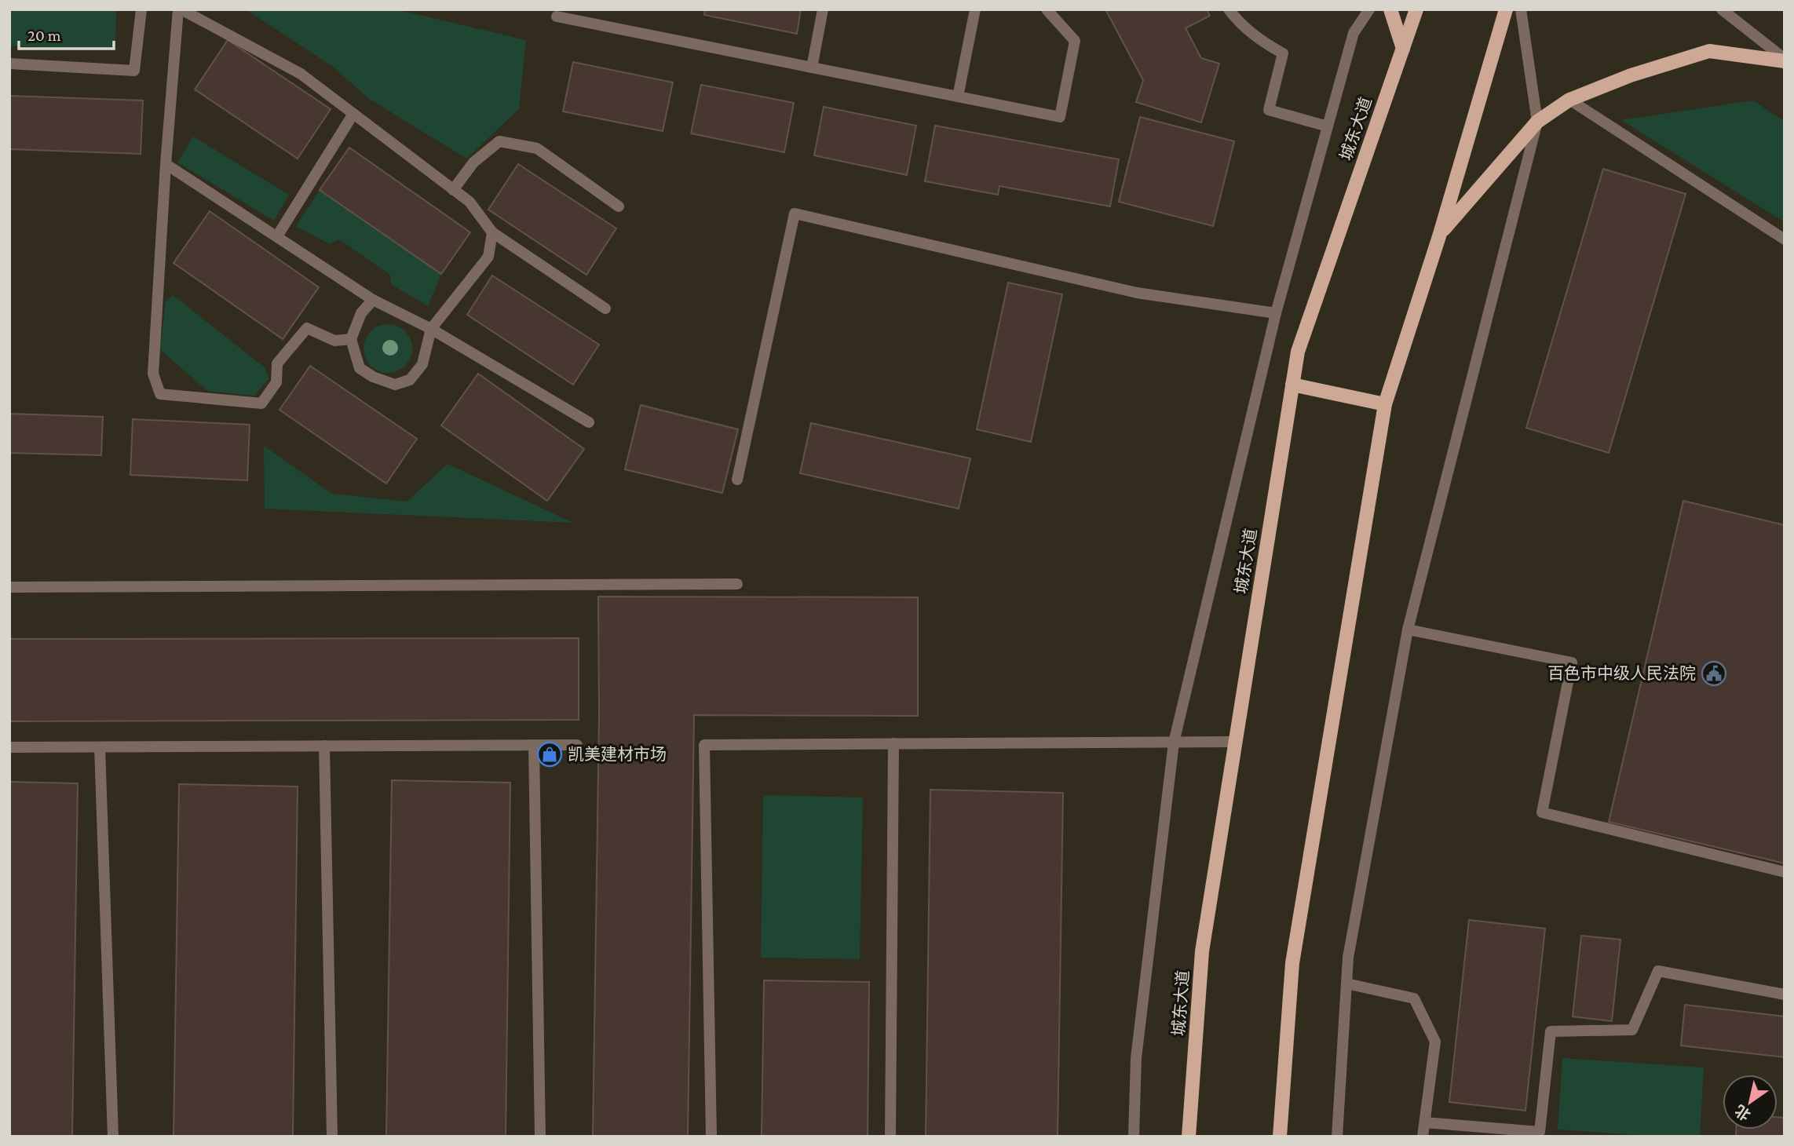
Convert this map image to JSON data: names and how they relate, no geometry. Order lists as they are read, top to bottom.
{
  "streets": {
    "main road": ["城东大道"]
  },
  "places": {
    "public building": ["百色市中级人民法院"],
    "shop": ["凯美建材市场"]
  },
  "scale_bar": "20 m",
  "north": "bottom left"
}
